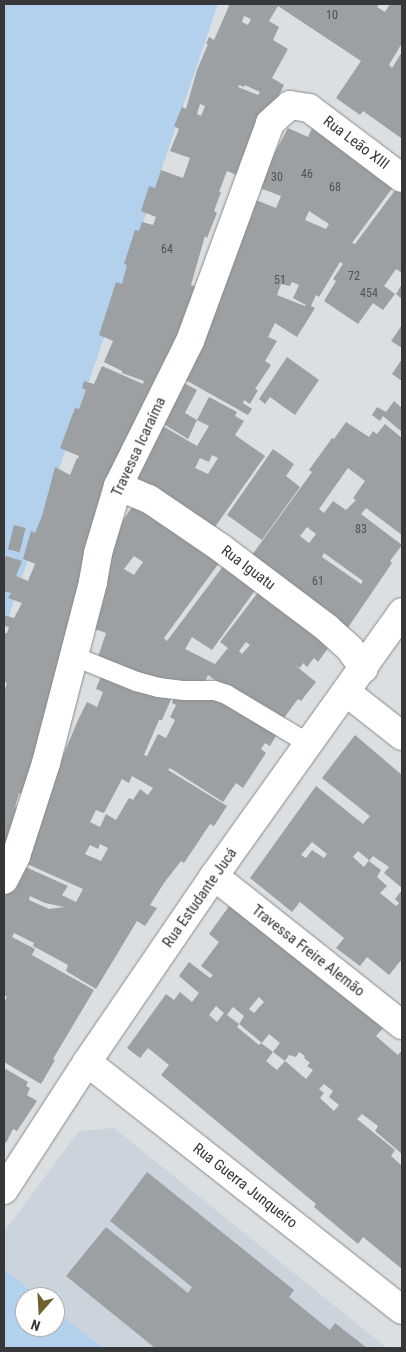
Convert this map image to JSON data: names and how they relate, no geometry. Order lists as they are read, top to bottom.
{
  "streets": {
    "street": [
      "Rua Leão XIII",
      "Travessa Icaraíma",
      "Rua Iguatu",
      "Rua Estudante Jucá",
      "Travessa Freire Alemão",
      "Rua Guerra Junqueiro"
    ]
  },
  "crossings": [
    ["Rua Leão XIII", "Travessa Icaraíma"],
    ["Travessa Icaraíma", "Rua Iguatu"],
    ["Rua Iguatu", "Rua Estudante Jucá"],
    ["Rua Estudante Jucá", "Travessa Freire Alemão"],
    ["Rua Estudante Jucá", "Rua Guerra Junqueiro"]
  ],
  "house_numbers": [
    "10",
    "46",
    "30",
    "68",
    "64",
    "72",
    "51",
    "454",
    "83",
    "61"
  ],
  "north": "bottom"
}
